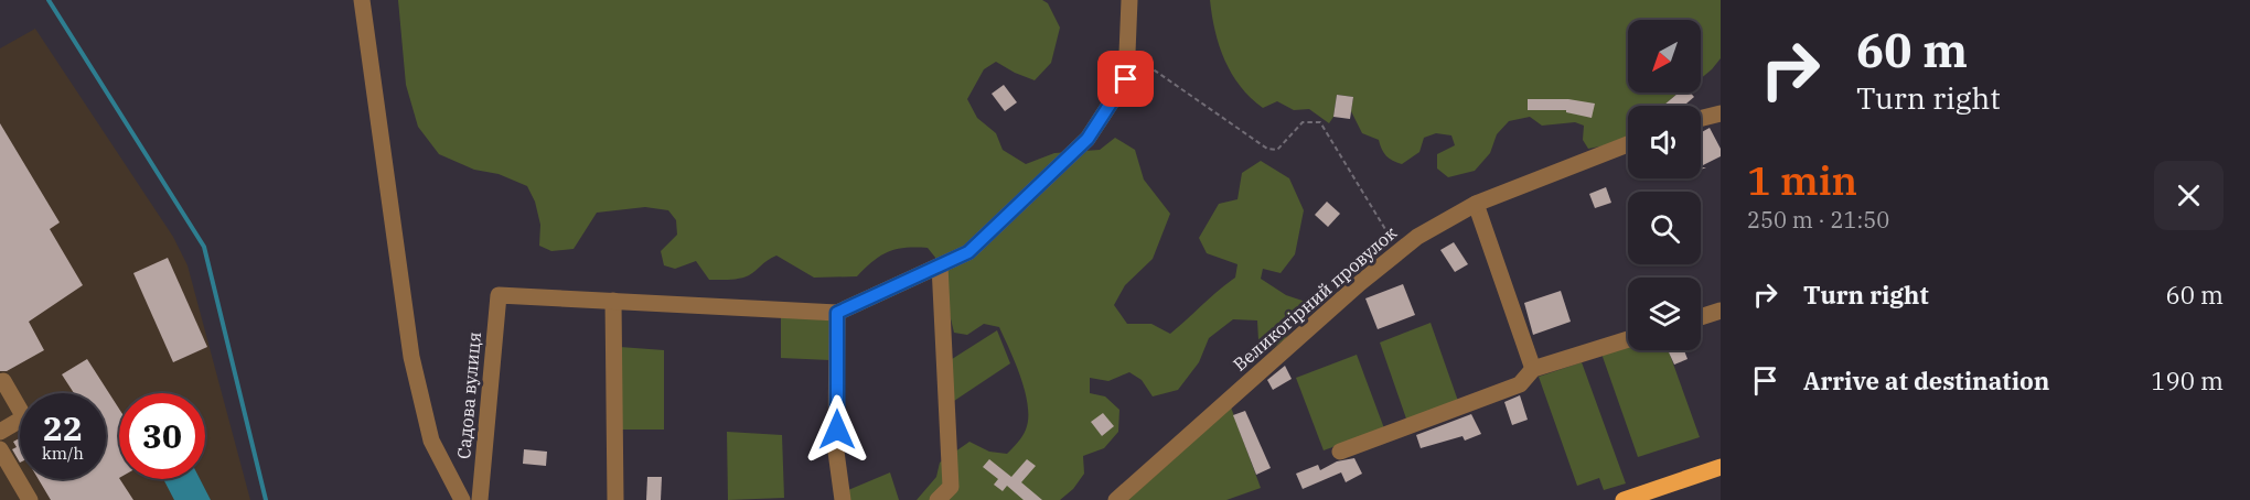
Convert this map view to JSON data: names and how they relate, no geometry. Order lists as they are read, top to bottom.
{
  "streets": {
    "street": ["Великогірний провулок", "Садова вулиця"]
  },
  "north": "bottom left",
  "page": {
    "turn": ["60 m", "Turn right"],
    "heading": ["1 min", "250 m · 21:50"],
    "list": [
      {
        "name": "Turn right",
        "value": "60 m"
      },
      {
        "name": "Arrive at destination",
        "value": "190 m"
      }
    ],
    "speed": "22 km/h",
    "limit": "30"
  }
}
